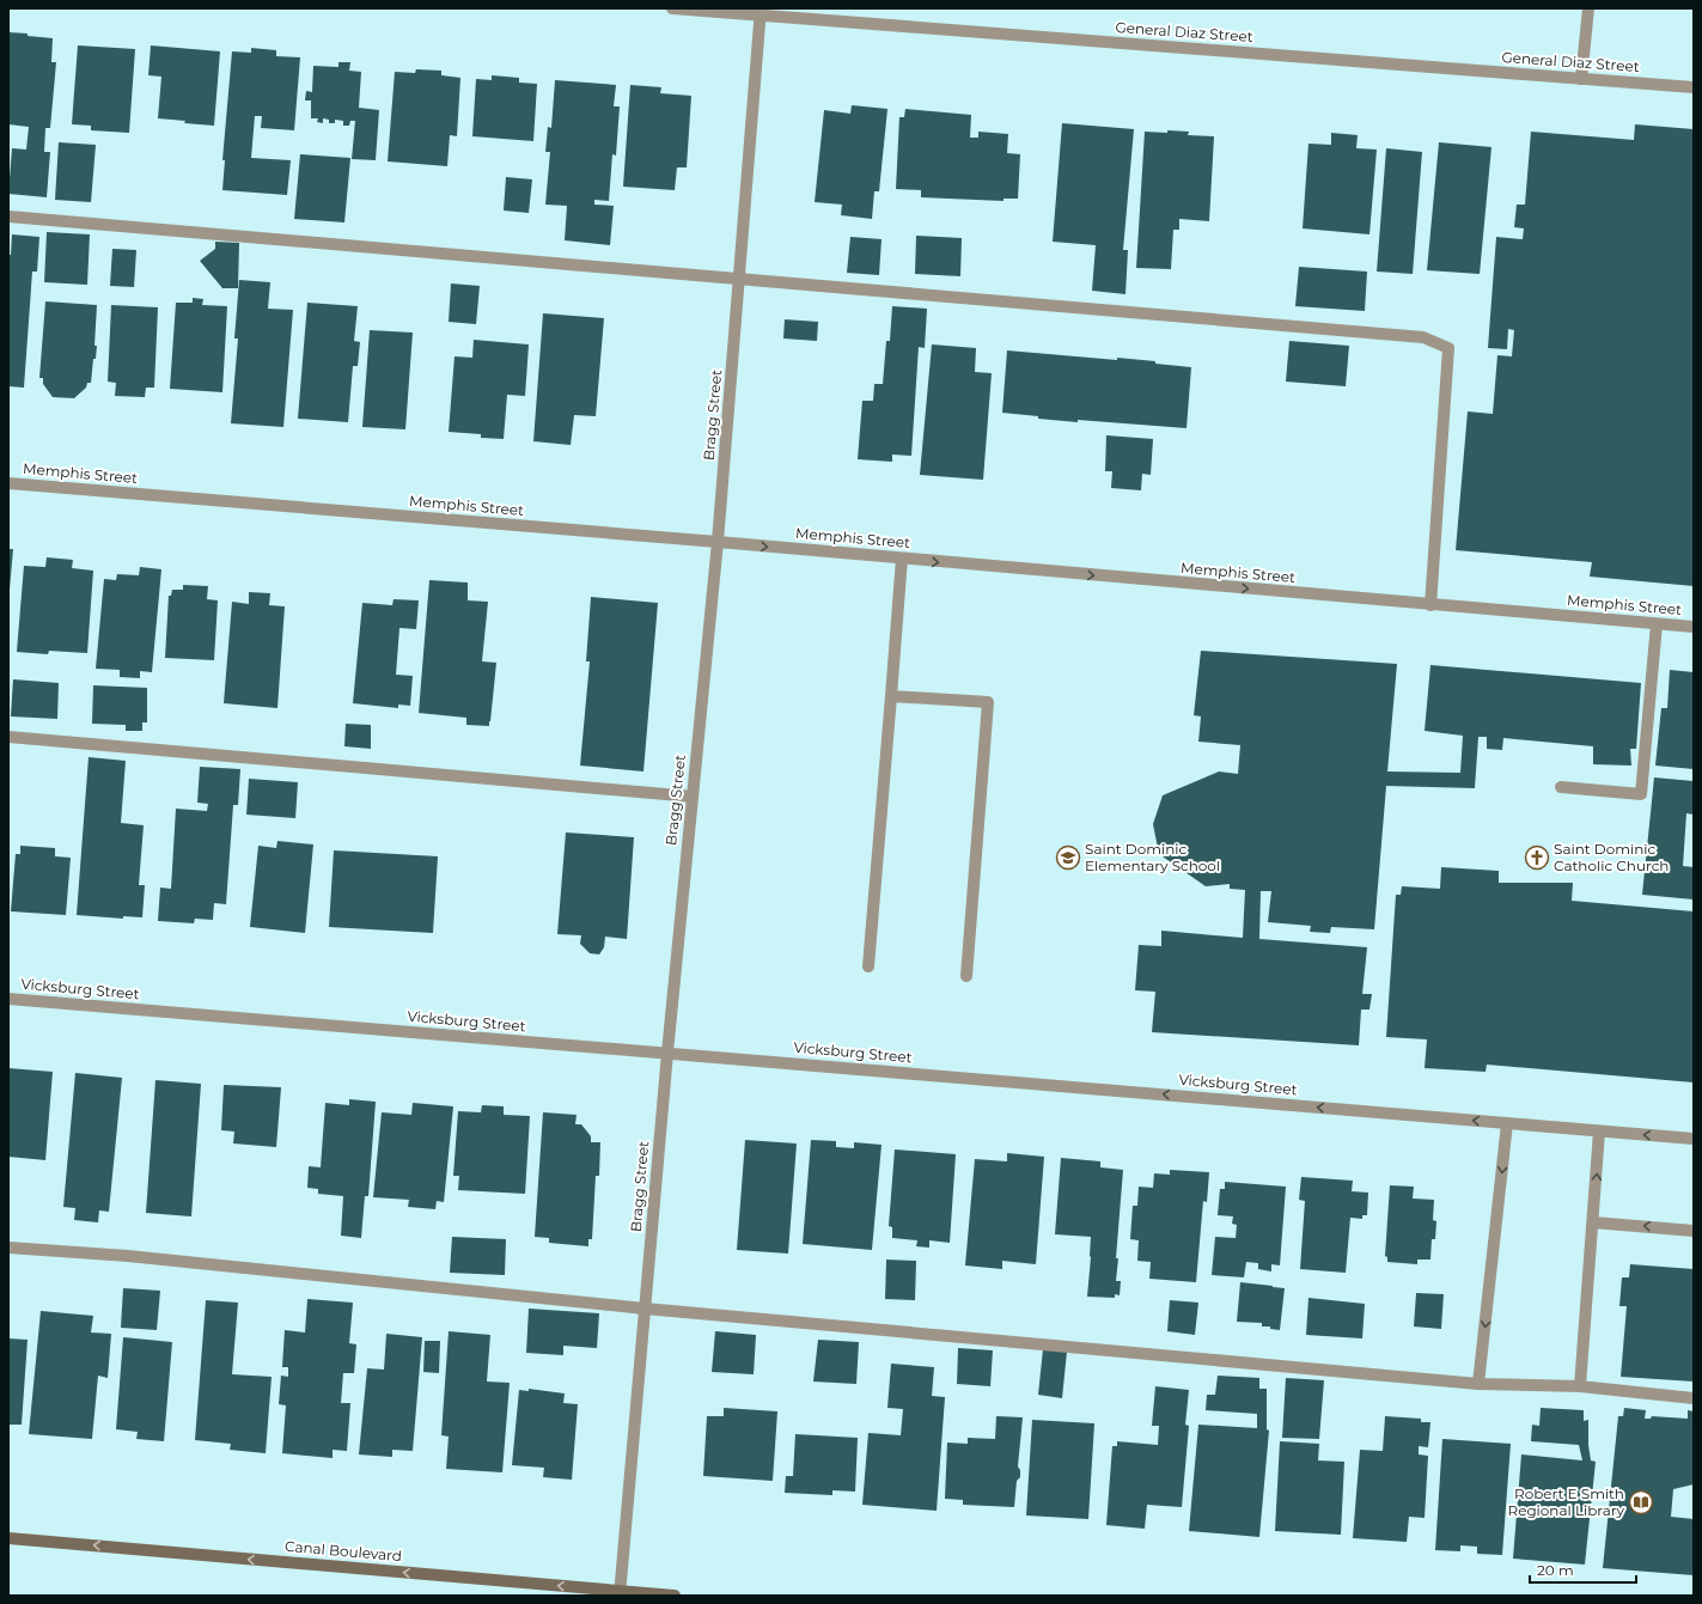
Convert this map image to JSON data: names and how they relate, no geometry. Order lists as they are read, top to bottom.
{
  "streets": {
    "main road": ["Canal Boulevard"],
    "street": [
      "General Diaz Street",
      "Bragg Street",
      "Memphis Street",
      "Vicksburg Street"
    ]
  },
  "crossings": [
    ["General Diaz Street", "Bragg Street"],
    ["Bragg Street", "Memphis Street"],
    ["Bragg Street", "Vicksburg Street"],
    ["Bragg Street", "Canal Boulevard"]
  ],
  "one_way": ["Memphis Street", "Vicksburg Street", "Canal Boulevard"],
  "places": {
    "school or university": ["Saint Dominic Elementary School"],
    "church": ["Saint Dominic Catholic Church"],
    "library": ["Robert E Smith Regional Library"]
  },
  "scale_bar": "20 m"
}
